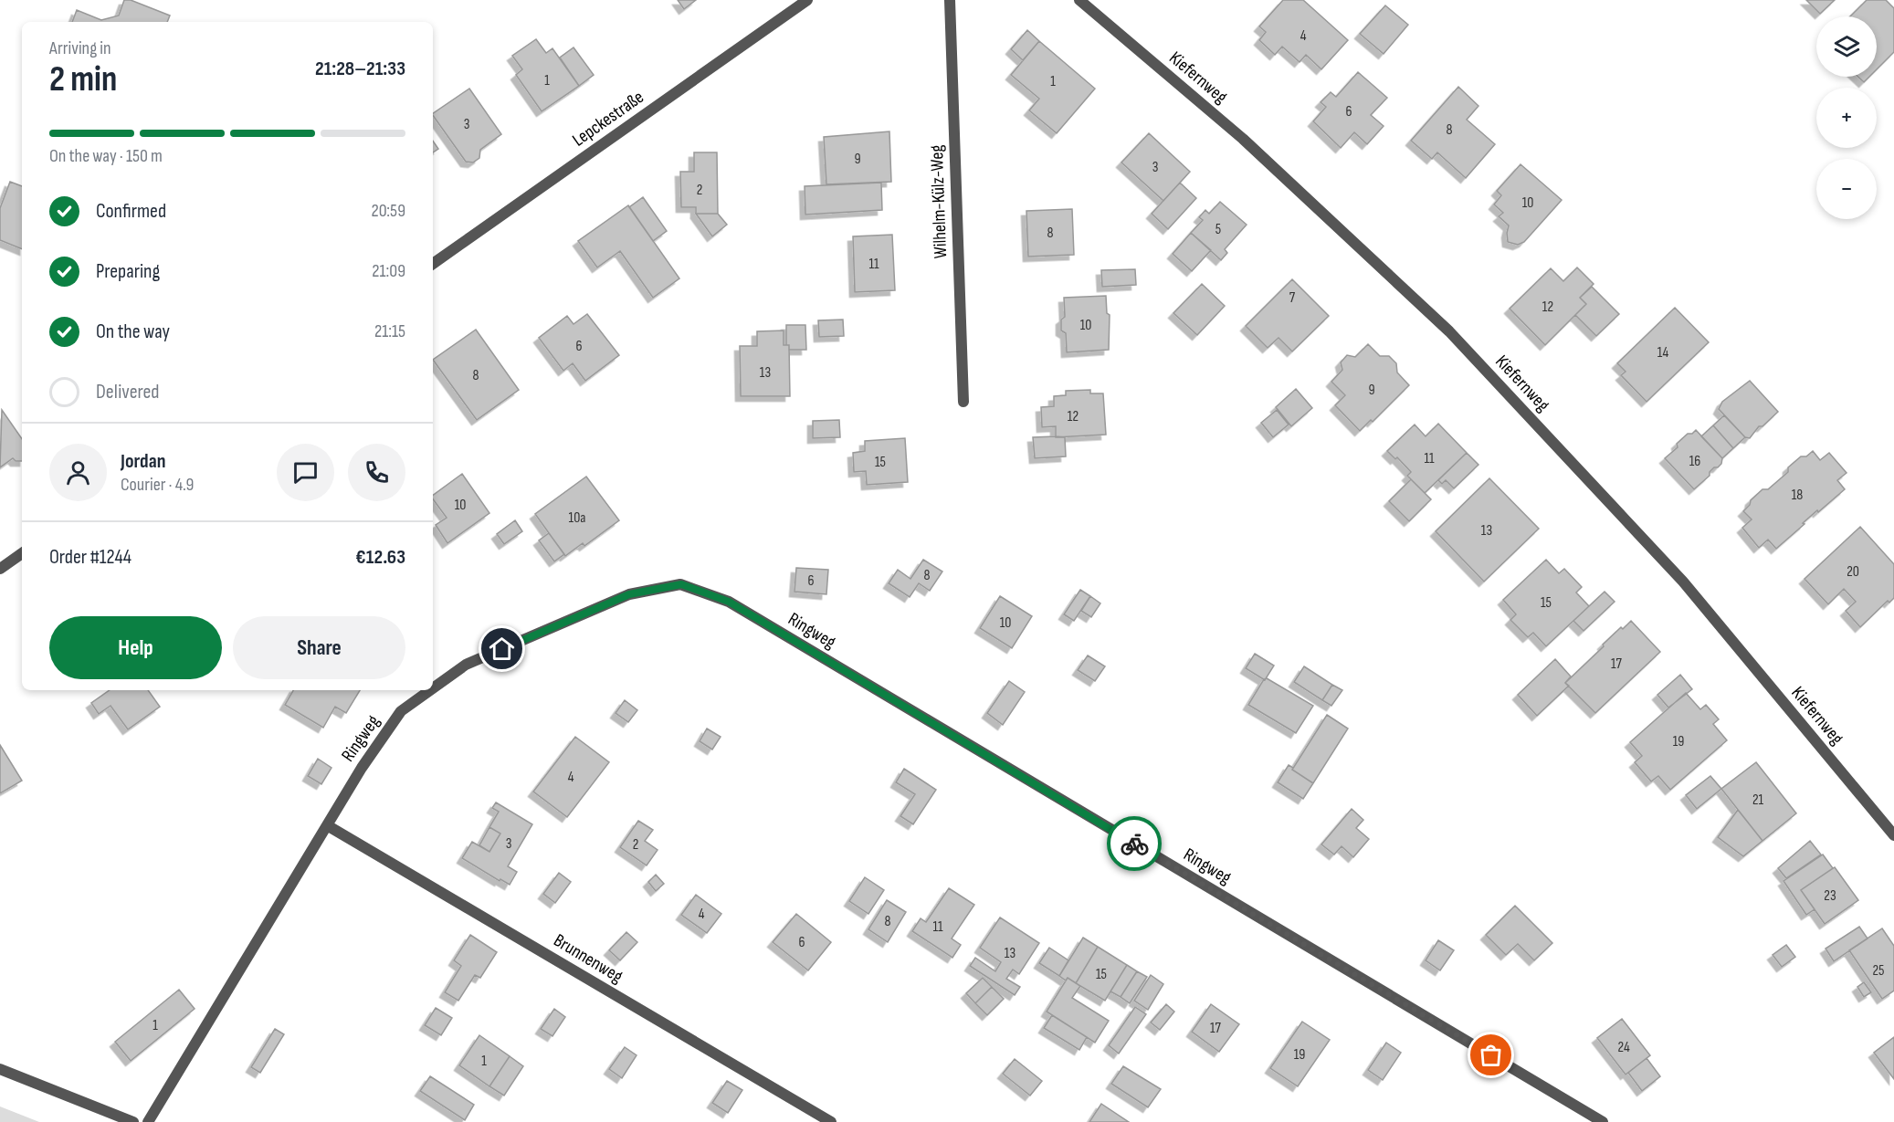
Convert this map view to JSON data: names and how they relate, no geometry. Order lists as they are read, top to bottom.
{
  "streets": {
    "street": [
      "Kiefernweg",
      "Lepckestraße",
      "Wilhelm-Külz-Weg",
      "Ringweg",
      "Brunnenweg"
    ]
  },
  "crossings": [
    ["Ringweg", "Brunnenweg"]
  ],
  "house_numbers": [
    "4",
    "1",
    "1",
    "6",
    "3",
    "8",
    "9",
    "3",
    "2",
    "10",
    "5",
    "8",
    "11",
    "7",
    "12",
    "10",
    "6",
    "14",
    "13",
    "8",
    "9",
    "12",
    "11",
    "16",
    "15",
    "18",
    "10",
    "10a",
    "13",
    "20",
    "8",
    "6",
    "15",
    "10",
    "17",
    "19",
    "4",
    "21",
    "3",
    "2",
    "23",
    "4",
    "8",
    "11",
    "6",
    "13",
    "25",
    "15",
    "1",
    "17",
    "24",
    "19",
    "1"
  ],
  "page": {
    "map_buttons": ["+", "−"],
    "heading": ["2 min", "Arriving in", "21:28–21:33"],
    "panel": [
      "Jordan",
      "Courier · 4.9",
      "Order #1244",
      "€12.63"
    ],
    "bar": "On the way · 150 m",
    "list": [
      ["Confirmed", "20:59"],
      ["Preparing", "21:09"],
      ["On the way", "21:15"],
      "Delivered"
    ],
    "buttons": ["Help", "Share"]
  }
}
